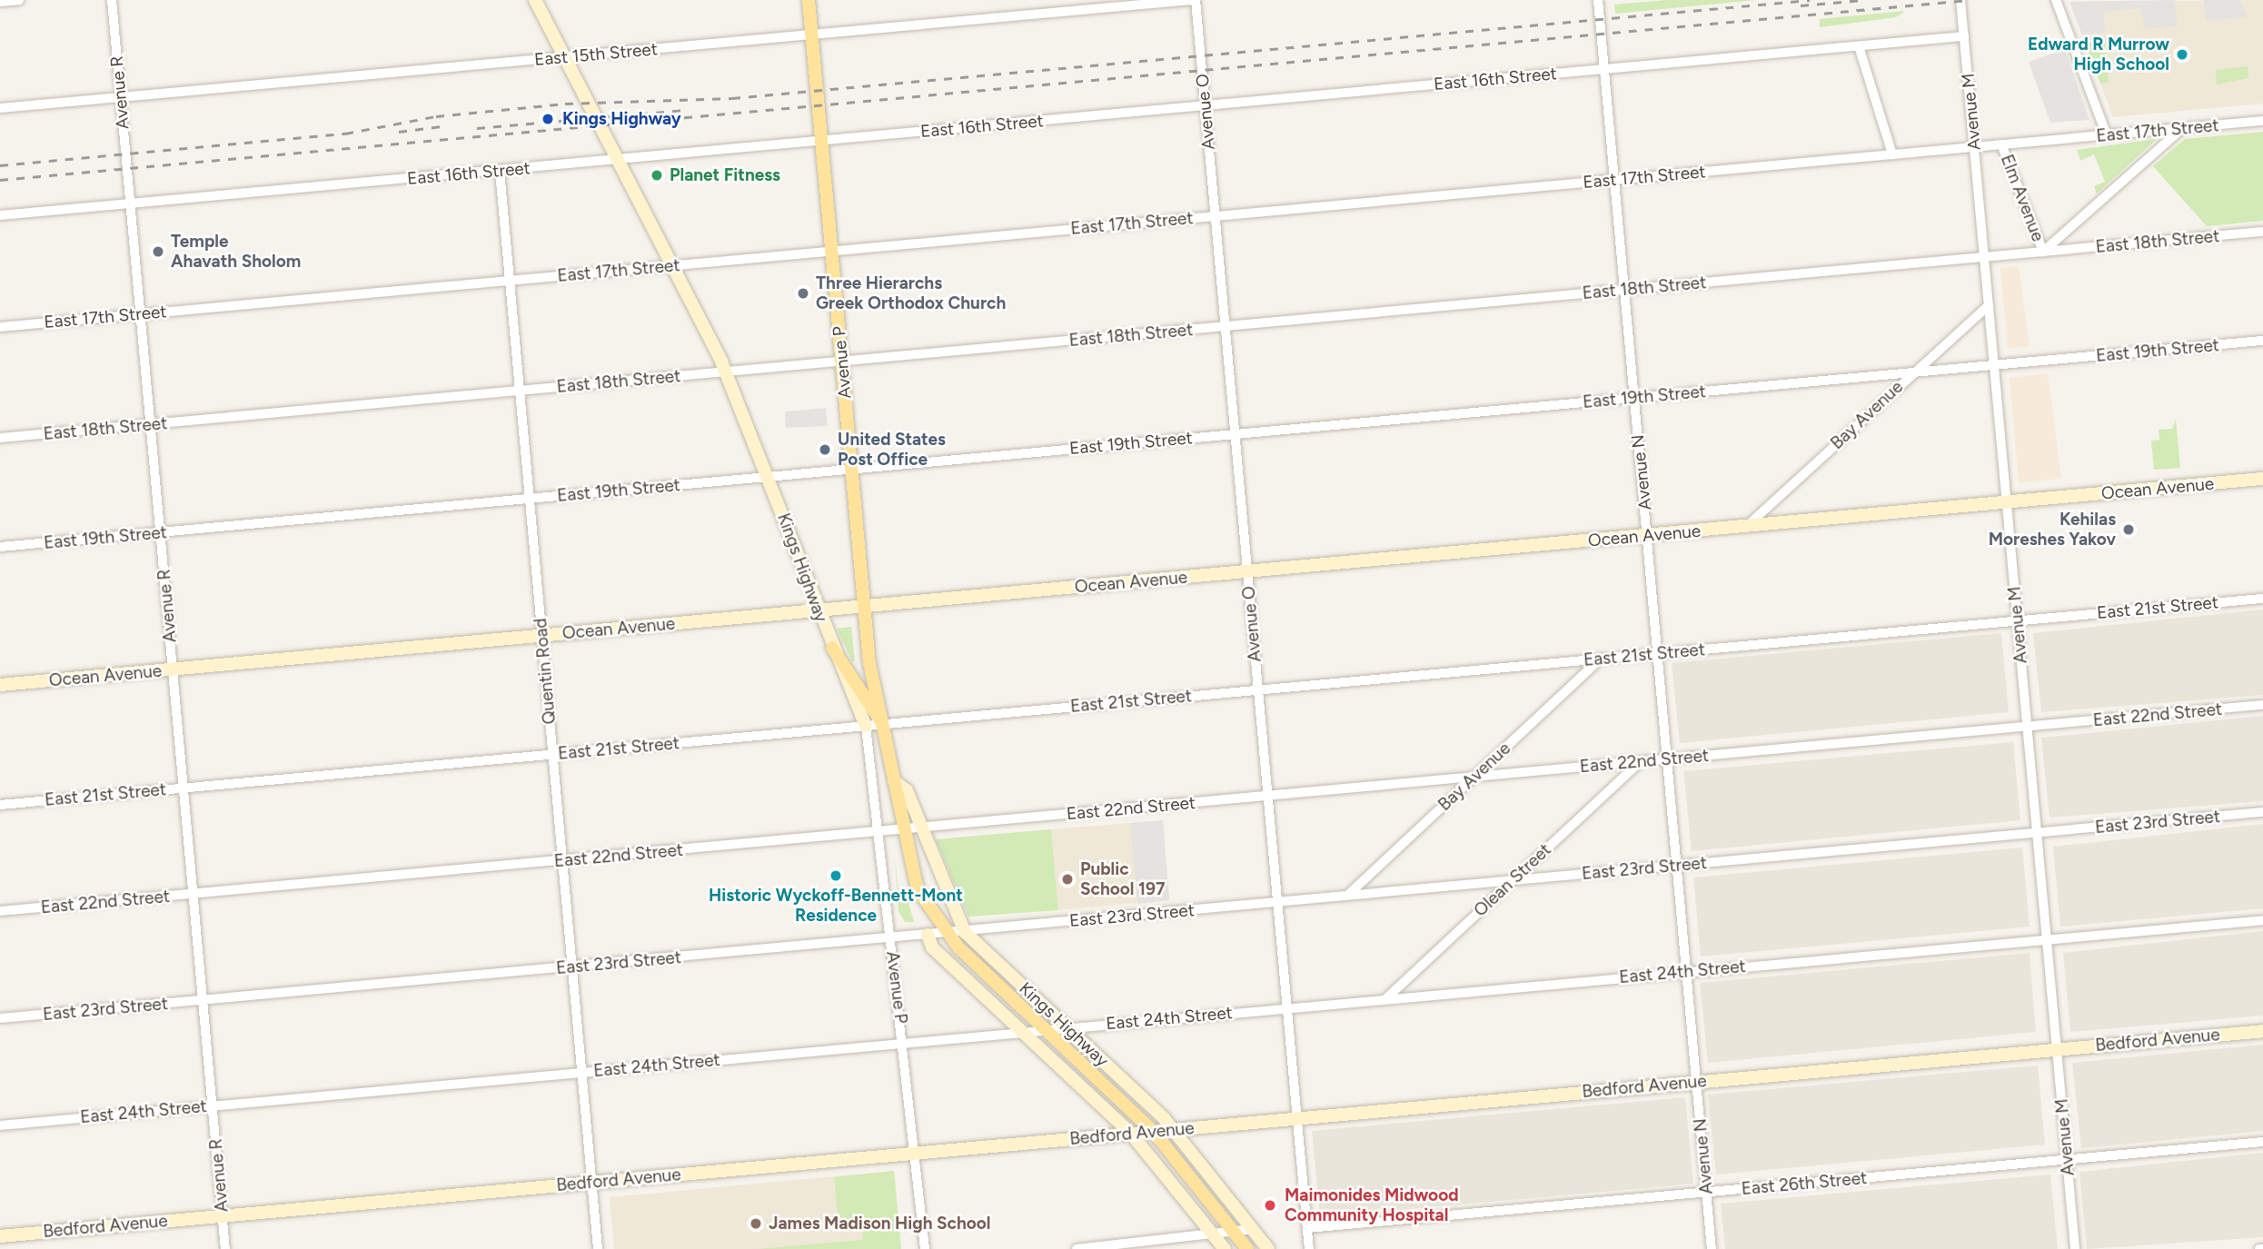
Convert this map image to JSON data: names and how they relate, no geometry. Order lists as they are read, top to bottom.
{
  "streets": {
    "main road": [
      "Avenue P",
      "Ocean Avenue",
      "Kings Highway",
      "Bedford Avenue"
    ],
    "street": [
      "East 15th Street",
      "East 16th Street",
      "Avenue R",
      "Avenue O",
      "Avenue M",
      "East 17th Street",
      "Elm Avenue",
      "East 18th Street",
      "East 19th Street",
      "Bay Avenue",
      "Avenue N",
      "East 21st Street",
      "Quentin Road",
      "East 22nd Street",
      "East 23rd Street",
      "Olean Street",
      "East 24th Street",
      "East 26th Street"
    ]
  },
  "crossings": [
    ["East 15th Street", "Avenue R"],
    ["East 15th Street", "Avenue O"],
    ["East 15th Street", "Avenue P"],
    ["East 15th Street", "Kings Highway"],
    ["East 16th Street", "Avenue R"],
    ["East 16th Street", "Avenue O"],
    ["East 16th Street", "Avenue M"],
    ["East 16th Street", "Avenue P"],
    ["East 16th Street", "Avenue N"],
    ["East 16th Street", "Kings Highway"],
    ["East 16th Street", "Quentin Road"],
    ["Avenue R", "East 17th Street"],
    ["Avenue R", "East 18th Street"],
    ["Avenue R", "East 19th Street"],
    ["Avenue R", "Ocean Avenue"],
    ["Avenue R", "East 21st Street"],
    ["Avenue R", "East 22nd Street"],
    ["Avenue R", "East 23rd Street"],
    ["Avenue R", "East 24th Street"],
    ["Avenue R", "Bedford Avenue"],
    ["Avenue O", "East 17th Street"],
    ["Avenue O", "East 18th Street"],
    ["Avenue O", "East 19th Street"],
    ["Avenue O", "Ocean Avenue"],
    ["Avenue O", "East 21st Street"],
    ["Avenue O", "East 22nd Street"],
    ["Avenue O", "East 23rd Street"],
    ["Avenue O", "East 24th Street"],
    ["Avenue O", "Bedford Avenue"],
    ["Avenue O", "East 26th Street"],
    ["Avenue M", "East 17th Street"],
    ["Avenue M", "East 18th Street"],
    ["Avenue M", "East 19th Street"],
    ["Avenue M", "Bay Avenue"],
    ["Avenue M", "Ocean Avenue"],
    ["Avenue M", "East 21st Street"],
    ["Avenue M", "East 22nd Street"],
    ["Avenue M", "East 23rd Street"],
    ["Avenue M", "East 24th Street"],
    ["Avenue M", "Bedford Avenue"],
    ["Avenue M", "East 26th Street"],
    ["East 17th Street", "Elm Avenue"],
    ["East 17th Street", "Avenue P"],
    ["East 17th Street", "Avenue N"],
    ["East 17th Street", "Kings Highway"],
    ["East 17th Street", "Quentin Road"],
    ["Elm Avenue", "East 18th Street"],
    ["East 18th Street", "Avenue P"],
    ["East 18th Street", "Avenue N"],
    ["East 18th Street", "Kings Highway"],
    ["East 18th Street", "Quentin Road"],
    ["East 19th Street", "Avenue P"],
    ["East 19th Street", "Bay Avenue"],
    ["East 19th Street", "Avenue N"],
    ["East 19th Street", "Kings Highway"],
    ["East 19th Street", "Quentin Road"],
    ["Avenue P", "Ocean Avenue"],
    ["Avenue P", "Kings Highway"],
    ["Avenue P", "East 21st Street"],
    ["Avenue P", "East 22nd Street"],
    ["Avenue P", "East 23rd Street"],
    ["Avenue P", "East 24th Street"],
    ["Avenue P", "Bedford Avenue"],
    ["Bay Avenue", "Ocean Avenue"],
    ["Bay Avenue", "East 21st Street"],
    ["Bay Avenue", "East 22nd Street"],
    ["Bay Avenue", "East 23rd Street"],
    ["Avenue N", "Ocean Avenue"],
    ["Avenue N", "East 21st Street"],
    ["Avenue N", "East 22nd Street"],
    ["Avenue N", "East 23rd Street"],
    ["Avenue N", "East 24th Street"],
    ["Avenue N", "Bedford Avenue"],
    ["Avenue N", "East 26th Street"],
    ["Ocean Avenue", "Kings Highway"],
    ["Ocean Avenue", "Quentin Road"],
    ["Kings Highway", "East 21st Street"],
    ["Kings Highway", "East 22nd Street"],
    ["Kings Highway", "East 23rd Street"],
    ["Kings Highway", "East 24th Street"],
    ["Kings Highway", "Bedford Avenue"],
    ["East 21st Street", "Quentin Road"],
    ["Quentin Road", "East 22nd Street"],
    ["Quentin Road", "East 23rd Street"],
    ["Quentin Road", "East 24th Street"],
    ["Quentin Road", "Bedford Avenue"],
    ["East 22nd Street", "Olean Street"],
    ["East 23rd Street", "Olean Street"],
    ["Olean Street", "East 24th Street"]
  ],
  "places": [
    "Edward R Murrow High School",
    "Kings Highway",
    "Planet Fitness",
    "Temple Ahavath Sholom",
    "Three Hierarchs Greek Orthodox Church",
    "United States Post Office",
    "Kehilas Moreshes Yakov",
    "Historic Wyckoff-Bennett-Mont Residence",
    "Public School 197",
    "Maimonides Midwood Community Hospital",
    "James Madison High School"
  ]
}
